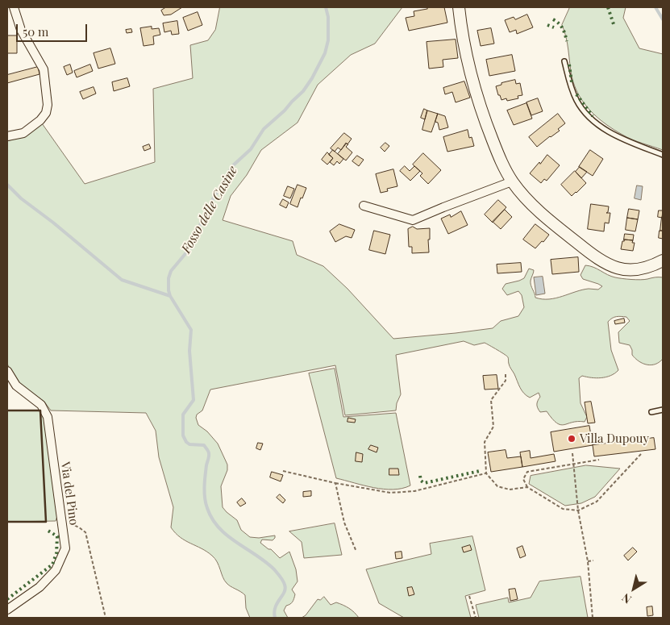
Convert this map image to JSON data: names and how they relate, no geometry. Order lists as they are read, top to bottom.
{
  "streets": {
    "street": ["Via del Pino"]
  },
  "water": ["Fosso delle Casine"],
  "places": ["Villa Dupouy"],
  "scale_bar": "50 m",
  "north": "bottom left"
}
